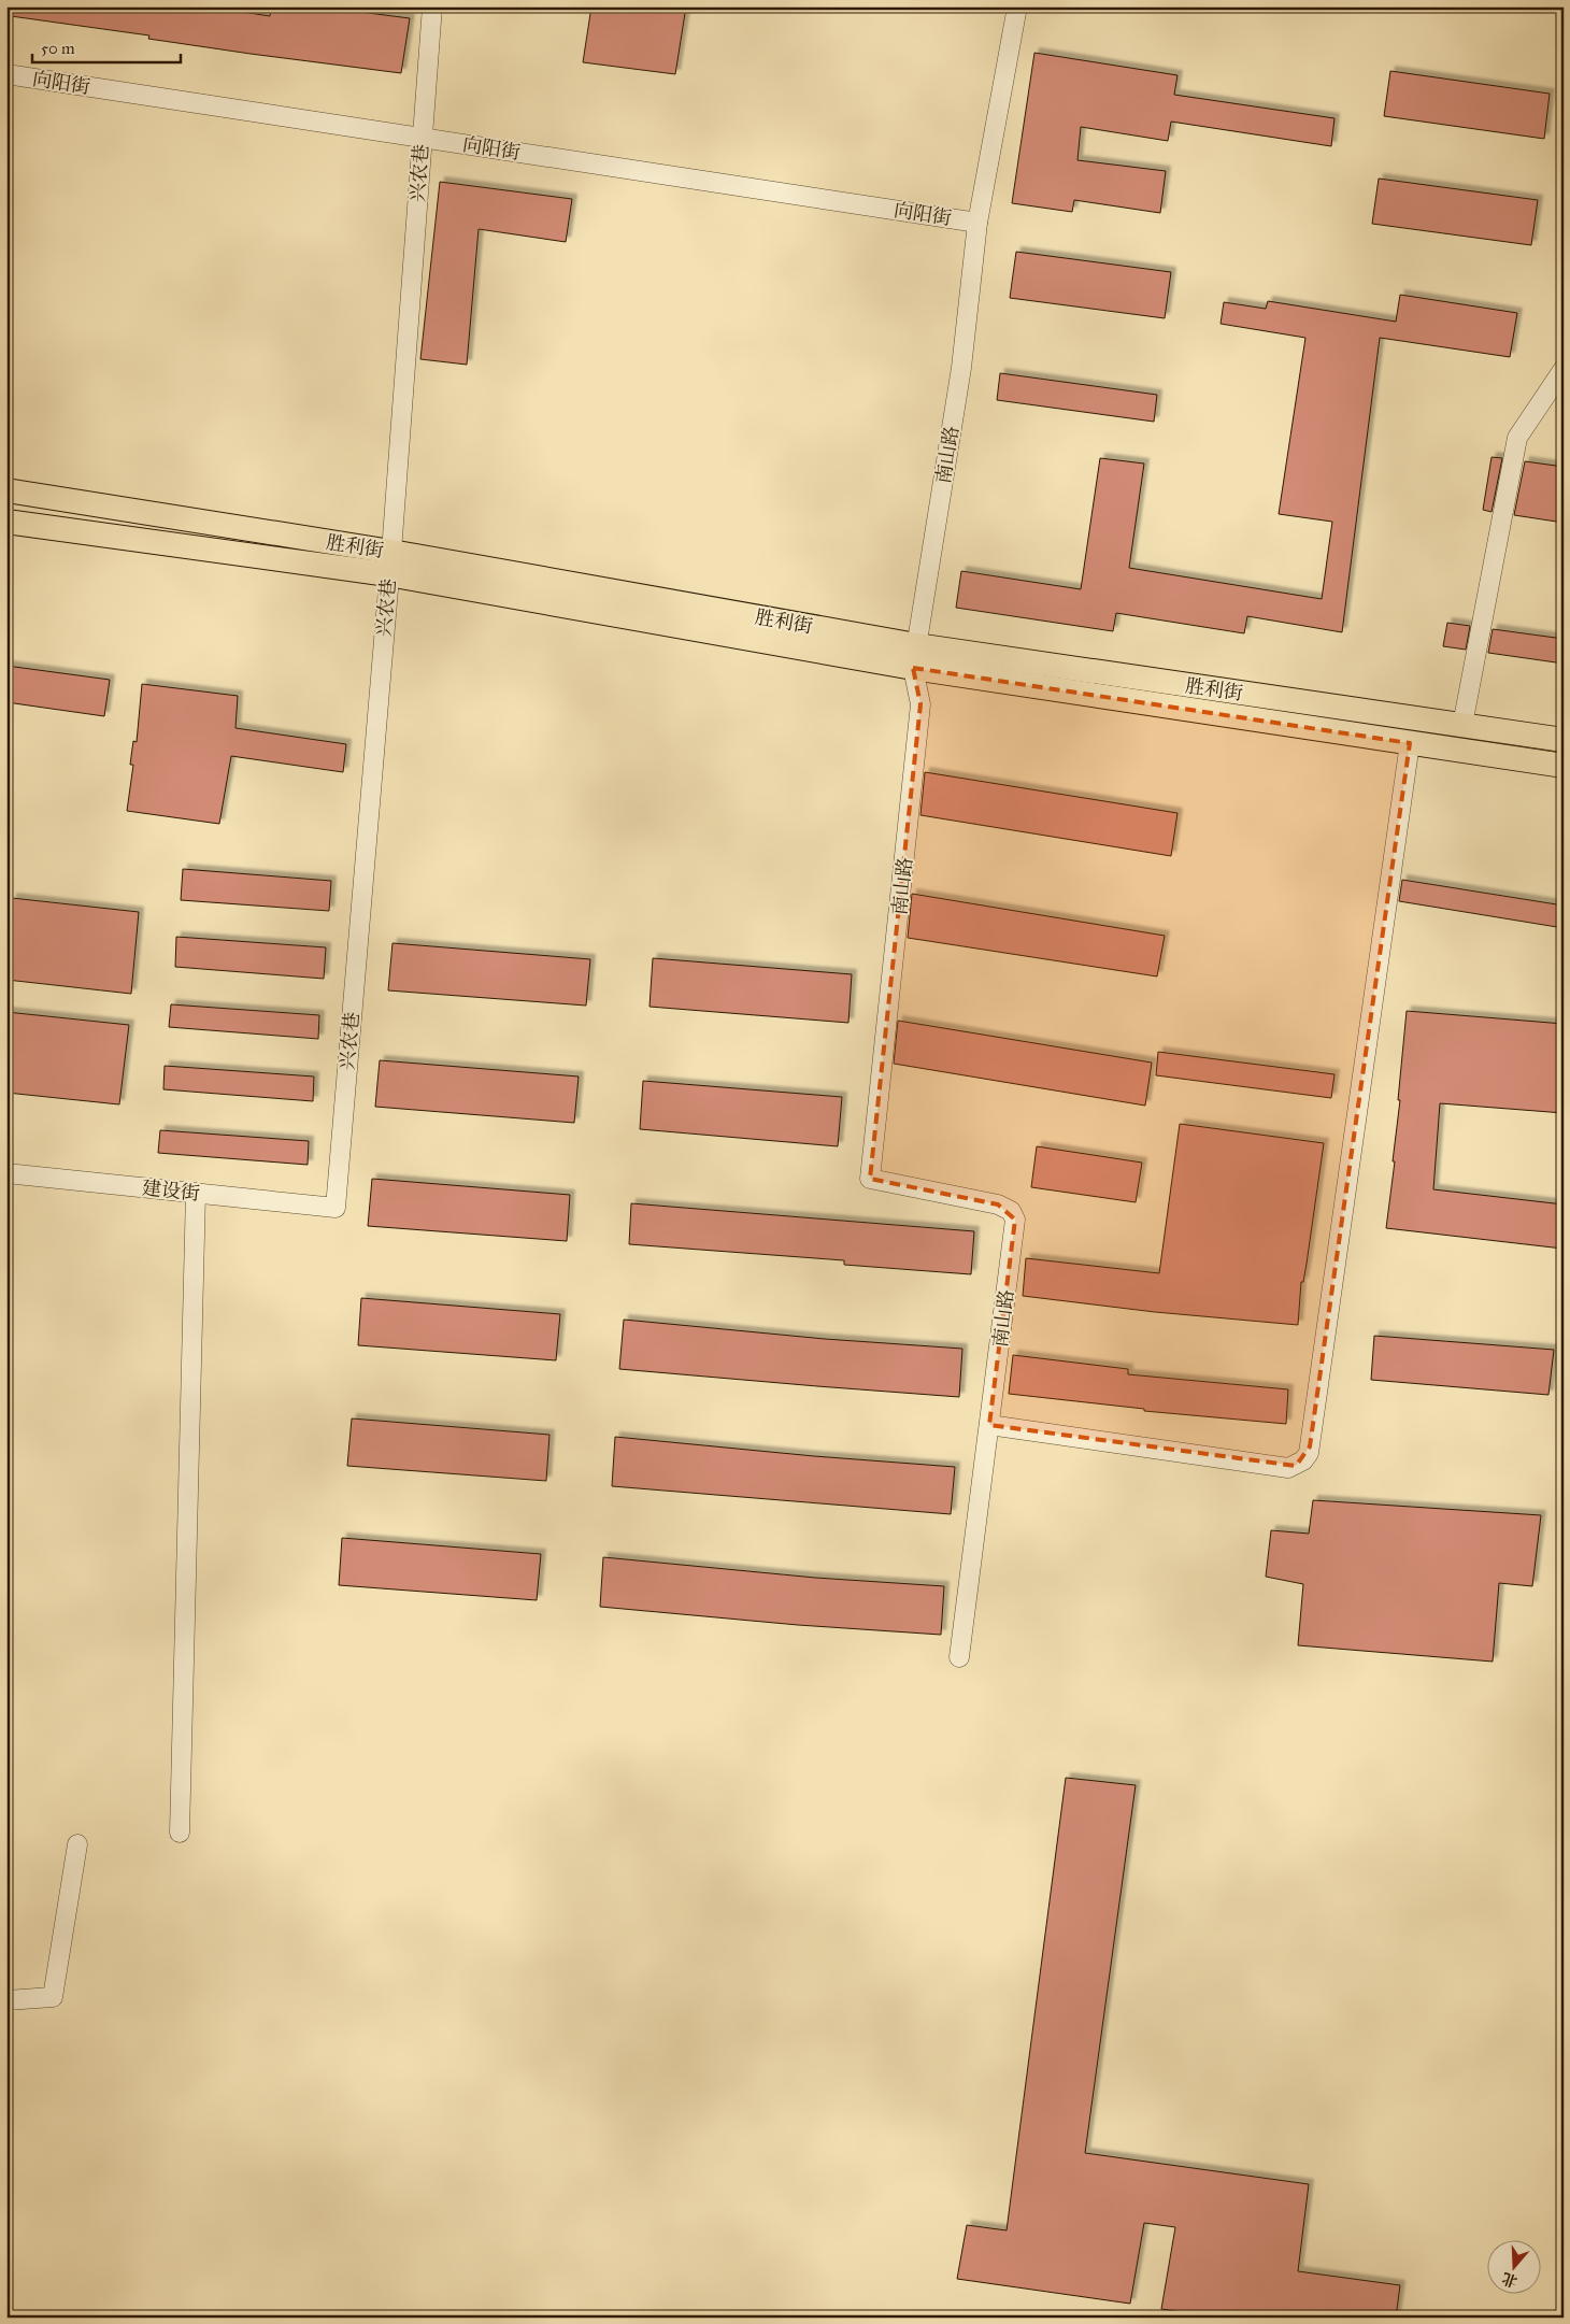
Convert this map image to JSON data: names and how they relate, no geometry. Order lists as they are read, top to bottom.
{
  "streets": {
    "main road": ["胜利街"],
    "street": [
      "向阳街",
      "兴农巷",
      "南山路",
      "建设街"
    ]
  },
  "crossings": [
    ["向阳街", "兴农巷"],
    ["向阳街", "南山路"],
    ["兴农巷", "胜利街"],
    ["兴农巷", "建设街"],
    ["南山路", "胜利街"]
  ],
  "scale_bar": "50 m",
  "north": "bottom"
}
